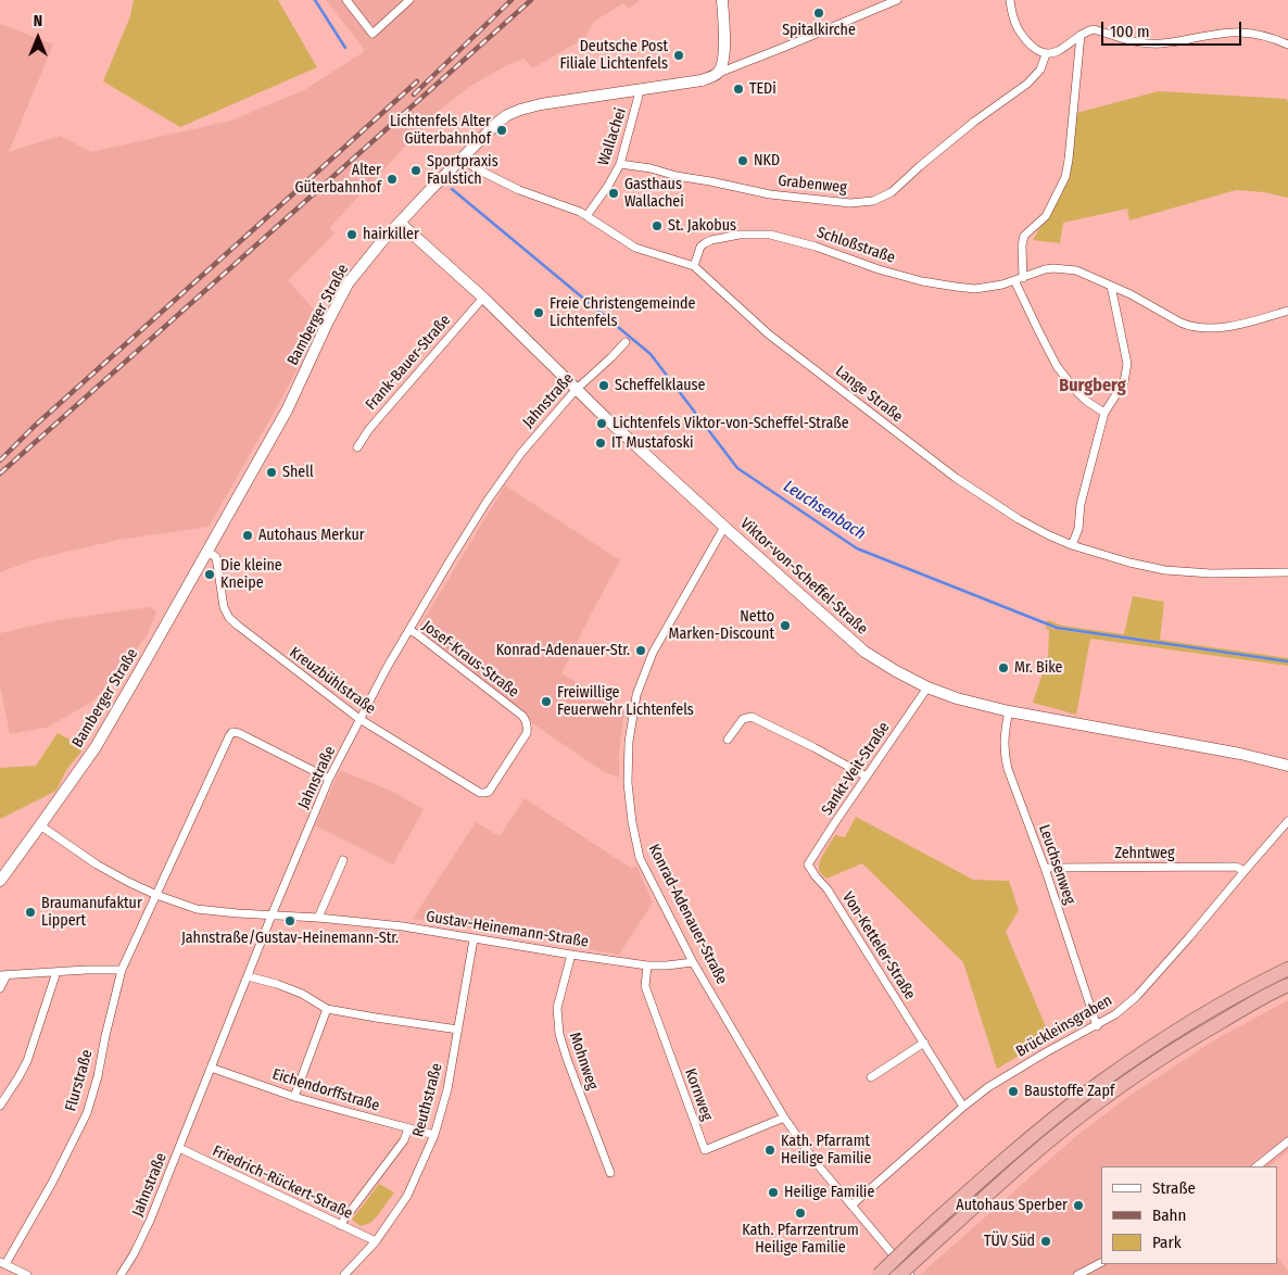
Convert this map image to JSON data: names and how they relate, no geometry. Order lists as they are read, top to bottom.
{
  "streets": {
    "street": [
      "Wallachei",
      "Grabenweg",
      "Schloßstraße",
      "Bamberger Straße",
      "Frank-Bauer-Straße",
      "Lange Straße",
      "Jahnstraße",
      "Viktor-von-Scheffel-Straße",
      "Josef-Kraus-Straße",
      "Kreuzbühlstraße",
      "Sankt-Veit-Straße",
      "Zehntweg",
      "Leuchsenweg",
      "Konrad-Adenauer-Straße",
      "Gustav-Heinemann-Straße",
      "Von-Ketteler-Straße",
      "Brückleinsgraben",
      "Mohnweg",
      "Flurstraße",
      "Eichendorffstraße",
      "Kornweg",
      "Reuthstraße",
      "Friedrich-Rückert-Straße"
    ]
  },
  "crossings": [
    ["Wallachei", "Grabenweg"],
    ["Wallachei", "Bamberger Straße"],
    ["Wallachei", "Lange Straße"],
    ["Schloßstraße", "Lange Straße"],
    ["Bamberger Straße", "Lange Straße"],
    ["Bamberger Straße", "Viktor-von-Scheffel-Straße"],
    ["Bamberger Straße", "Kreuzbühlstraße"],
    ["Bamberger Straße", "Gustav-Heinemann-Straße"],
    ["Frank-Bauer-Straße", "Viktor-von-Scheffel-Straße"],
    ["Jahnstraße", "Viktor-von-Scheffel-Straße"],
    ["Jahnstraße", "Josef-Kraus-Straße"],
    ["Jahnstraße", "Kreuzbühlstraße"],
    ["Jahnstraße", "Gustav-Heinemann-Straße"],
    ["Jahnstraße", "Flurstraße"],
    ["Jahnstraße", "Eichendorffstraße"],
    ["Jahnstraße", "Friedrich-Rückert-Straße"],
    ["Viktor-von-Scheffel-Straße", "Sankt-Veit-Straße"],
    ["Viktor-von-Scheffel-Straße", "Leuchsenweg"],
    ["Viktor-von-Scheffel-Straße", "Konrad-Adenauer-Straße"],
    ["Josef-Kraus-Straße", "Kreuzbühlstraße"],
    ["Sankt-Veit-Straße", "Von-Ketteler-Straße"],
    ["Zehntweg", "Leuchsenweg"],
    ["Zehntweg", "Brückleinsgraben"],
    ["Leuchsenweg", "Brückleinsgraben"],
    ["Konrad-Adenauer-Straße", "Gustav-Heinemann-Straße"],
    ["Konrad-Adenauer-Straße", "Brückleinsgraben"],
    ["Konrad-Adenauer-Straße", "Kornweg"],
    ["Gustav-Heinemann-Straße", "Mohnweg"],
    ["Gustav-Heinemann-Straße", "Flurstraße"],
    ["Gustav-Heinemann-Straße", "Kornweg"],
    ["Gustav-Heinemann-Straße", "Reuthstraße"],
    ["Von-Ketteler-Straße", "Brückleinsgraben"],
    ["Eichendorffstraße", "Reuthstraße"],
    ["Reuthstraße", "Friedrich-Rückert-Straße"]
  ],
  "districts": ["Burgberg"],
  "water": ["Leuchsenbach"],
  "places": [
    "Spitalkirche",
    "Deutsche Post Filiale Lichtenfels",
    "TEDi",
    "Lichtenfels Alter Güterbahnhof",
    "NKD",
    "Sportpraxis Faulstich",
    "Alter Güterbahnhof",
    "Gasthaus Wallachei",
    "St. Jakobus",
    "hairkiller",
    "Freie Christengemeinde Lichtenfels",
    "Scheffelklause",
    "Lichtenfels Viktor-von-Scheffel-Straße",
    "IT Mustafoski",
    "Shell",
    "Autohaus Merkur",
    "Die kleine Kneipe",
    "Netto Marken-Discount",
    "Konrad-Adenauer-Str.",
    "Mr. Bike",
    "Freiwillige Feuerwehr Lichtenfels",
    "Braumanufaktur Lippert",
    "Jahnstraße/Gustav-Heinemann-Str.",
    "Baustoffe Zapf",
    "Kath. Pfarramt Heilige Familie",
    "Heilige Familie",
    "Autohaus Sperber",
    "Kath. Pfarrzentrum Heilige Familie",
    "TÜV Süd"
  ],
  "legend": ["Straße", "Bahn", "Park"],
  "scale_bar": "100 m",
  "north": "top"
}
